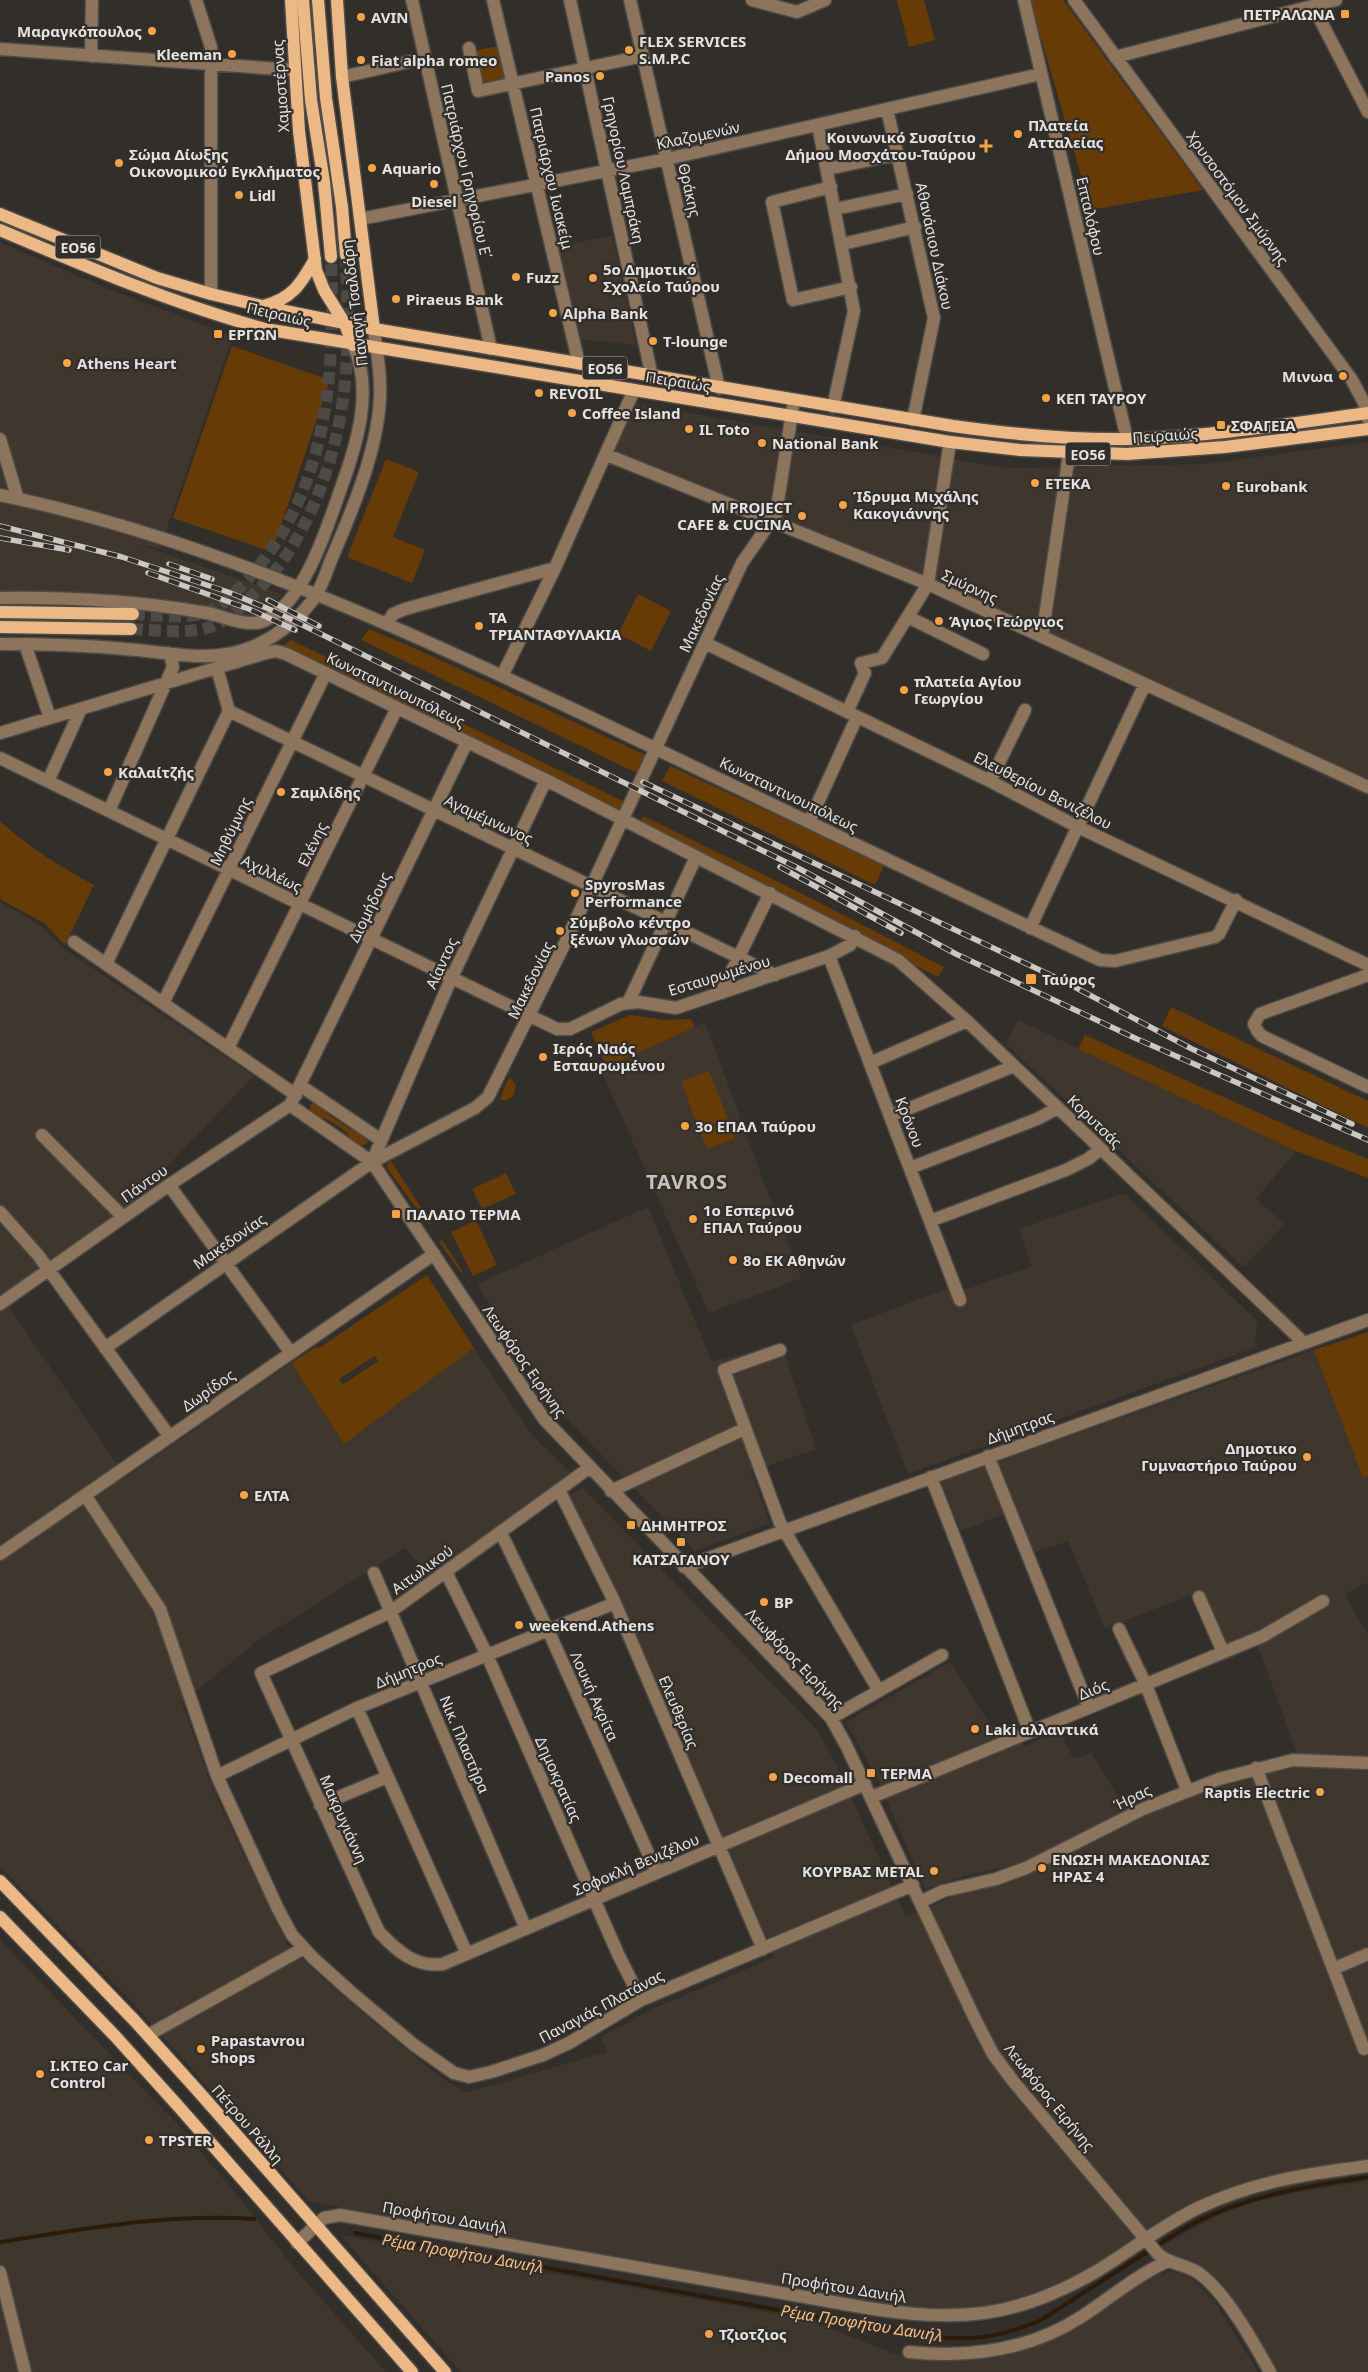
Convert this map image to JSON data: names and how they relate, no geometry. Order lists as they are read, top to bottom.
{
  "streets": {
    "main road": [
      "Χαμοστέρνας",
      "ΕΟ56",
      "Παναγή Τσαλδάρη",
      "Πειραιώς",
      "Πέτρου Ράλλη"
    ],
    "street": [
      "Κλαζομενών",
      "Γρηγορίου Λαμπράκη",
      "Πατριάρχου Γρηγορίου Ε΄",
      "Πατριάρχου Ιωακείμ",
      "Θράκης",
      "Χρυσοστόμου Σμύρνης",
      "Επταλόφου",
      "Αθανάσιου Διάκου",
      "Σμύρνης",
      "Μακεδονίας",
      "Κωνσταντινουπόλεως",
      "Ελευθερίου Βενιζέλου",
      "Αγαμέμνωνος",
      "Μηθύμνης",
      "Ελένης",
      "Αχιλλέως",
      "Διομήδους",
      "Αίαντος",
      "Εσταυρωμένου",
      "Κορυτσάς",
      "Κρόνου",
      "Πάντου",
      "Λεωφόρος Ειρήνης",
      "Δωρίδος",
      "Δήμητρας",
      "Αιτωλικού",
      "Δήμητρος",
      "Διός",
      "Λουκή Ακρίτα",
      "Ελευθερίας",
      "Νικ. Πλαστήρα",
      "Δημοκρατίας",
      "Ήρας",
      "Μακρυγιάννη",
      "Σοφοκλή Βενιζέλου",
      "Παναγιάς Πλατάνας",
      "Προφήτου Δανιήλ"
    ]
  },
  "crossings": [
    ["Χαμοστέρνας", "Παναγή Τσαλδάρη"],
    ["Χαμοστέρνας", "Πειραιώς"],
    ["Κλαζομενών", "Γρηγορίου Λαμπράκη"],
    ["Κλαζομενών", "Πατριάρχου Γρηγορίου Ε΄"],
    ["Κλαζομενών", "Πατριάρχου Ιωακείμ"],
    ["Κλαζομενών", "Θράκης"],
    ["Κλαζομενών", "Επταλόφου"],
    ["Κλαζομενών", "Αθανάσιου Διάκου"],
    ["Κλαζομενών", "Παναγή Τσαλδάρη"],
    ["Γρηγορίου Λαμπράκη", "Πειραιώς"],
    ["Πατριάρχου Γρηγορίου Ε΄", "Πειραιώς"],
    ["Πατριάρχου Ιωακείμ", "Πειραιώς"],
    ["Θράκης", "Πειραιώς"],
    ["Χρυσοστόμου Σμύρνης", "Πειραιώς"],
    ["Επταλόφου", "Πειραιώς"],
    ["Αθανάσιου Διάκου", "Πειραιώς"],
    ["Παναγή Τσαλδάρη", "Πειραιώς"],
    ["Παναγή Τσαλδάρη", "Κωνσταντινουπόλεως"],
    ["Πειραιώς", "Μακεδονίας"],
    ["Σμύρνης", "Μακεδονίας"],
    ["Μακεδονίας", "Κωνσταντινουπόλεως"],
    ["Μακεδονίας", "Ελευθερίου Βενιζέλου"],
    ["Μακεδονίας", "Αγαμέμνωνος"],
    ["Μακεδονίας", "Αχιλλέως"],
    ["Μακεδονίας", "Αίαντος"],
    ["Μακεδονίας", "Εσταυρωμένου"],
    ["Μακεδονίας", "Λεωφόρος Ειρήνης"],
    ["Κωνσταντινουπόλεως", "Ελευθερίου Βενιζέλου"],
    ["Κωνσταντινουπόλεως", "Μηθύμνης"],
    ["Κωνσταντινουπόλεως", "Ελένης"],
    ["Κωνσταντινουπόλεως", "Διομήδους"],
    ["Κωνσταντινουπόλεως", "Αίαντος"],
    ["Κωνσταντινουπόλεως", "Εσταυρωμένου"],
    ["Κωνσταντινουπόλεως", "Κορυτσάς"],
    ["Αγαμέμνωνος", "Μηθύμνης"],
    ["Αγαμέμνωνος", "Ελένης"],
    ["Αγαμέμνωνος", "Διομήδους"],
    ["Αγαμέμνωνος", "Αίαντος"],
    ["Αγαμέμνωνος", "Εσταυρωμένου"],
    ["Μηθύμνης", "Αχιλλέως"],
    ["Ελένης", "Αχιλλέως"],
    ["Αχιλλέως", "Διομήδους"],
    ["Αχιλλέως", "Αίαντος"],
    ["Αχιλλέως", "Εσταυρωμένου"],
    ["Διομήδους", "Πάντου"],
    ["Αίαντος", "Λεωφόρος Ειρήνης"],
    ["Εσταυρωμένου", "Κορυτσάς"],
    ["Εσταυρωμένου", "Κρόνου"],
    ["Κορυτσάς", "Δήμητρας"],
    ["Λεωφόρος Ειρήνης", "Δωρίδος"],
    ["Λεωφόρος Ειρήνης", "Δήμητρας"],
    ["Λεωφόρος Ειρήνης", "Αιτωλικού"],
    ["Λεωφόρος Ειρήνης", "Διός"],
    ["Λεωφόρος Ειρήνης", "Ήρας"],
    ["Λεωφόρος Ειρήνης", "Σοφοκλή Βενιζέλου"],
    ["Λεωφόρος Ειρήνης", "Παναγιάς Πλατάνας"],
    ["Λεωφόρος Ειρήνης", "Προφήτου Δανιήλ"],
    ["Δωρίδος", "Παναγιάς Πλατάνας"],
    ["Αιτωλικού", "Λουκή Ακρίτα"],
    ["Αιτωλικού", "Ελευθερίας"],
    ["Αιτωλικού", "Νικ. Πλαστήρα"],
    ["Αιτωλικού", "Δημοκρατίας"],
    ["Αιτωλικού", "Μακρυγιάννη"],
    ["Δήμητρος", "Λουκή Ακρίτα"],
    ["Δήμητρος", "Ελευθερίας"],
    ["Δήμητρος", "Νικ. Πλαστήρα"],
    ["Δήμητρος", "Δημοκρατίας"],
    ["Δήμητρος", "Μακρυγιάννη"],
    ["Δήμητρος", "Παναγιάς Πλατάνας"],
    ["Λουκή Ακρίτα", "Σοφοκλή Βενιζέλου"],
    ["Ελευθερίας", "Σοφοκλή Βενιζέλου"],
    ["Ελευθερίας", "Παναγιάς Πλατάνας"],
    ["Νικ. Πλαστήρα", "Σοφοκλή Βενιζέλου"],
    ["Δημοκρατίας", "Σοφοκλή Βενιζέλου"],
    ["Δημοκρατίας", "Παναγιάς Πλατάνας"],
    ["Μακρυγιάννη", "Σοφοκλή Βενιζέλου"],
    ["Πέτρου Ράλλη", "Προφήτου Δανιήλ"]
  ],
  "districts": ["TAVROS"],
  "water": ["Ρέμα Προφήτου Δανιήλ"],
  "places": {
    "transit": [
      "ΠΕΤΡΑΛΩΝΑ",
      "ΕΡΓΩΝ",
      "ΣΦΑΓΕΙΑ",
      "Ταύρος",
      "ΠΑΛΑΙΟ ΤΕΡΜΑ",
      "ΔΗΜΗΤΡΟΣ",
      "ΚΑΤΣΑΓΑΝΟΥ",
      "ΤΕΡΜΑ"
    ],
    "other": [
      "AVIN",
      "Μαραγκόπουλος",
      "FLEX SERVICES S.M.P.C",
      "Kleeman",
      "Fiat alpha romeo",
      "Panos",
      "Πλατεία Ατταλείας",
      "Σώμα Δίωξης Οικονομικού Εγκλήματος",
      "Aquario",
      "Diesel",
      "Lidl",
      "Fuzz",
      "5ο Δημοτικό Σχολείο Ταύρου",
      "Piraeus Bank",
      "Alpha Bank",
      "T-lounge",
      "Athens Heart",
      "Μινωα",
      "REVOIL",
      "ΚΕΠ ΤΑΥΡΟΥ",
      "Coffee Island",
      "IL Toto",
      "National Bank",
      "ΕΤΕΚΑ",
      "Eurobank",
      "Ίδρυμα Μιχάλης Κακογιάννης",
      "M PROJECT CAFE & CUCINA",
      "Άγιος Γεώργιος",
      "ΤΑ ΤΡΙΑΝΤΑΦΥΛΑΚΙΑ",
      "πλατεία Αγίου Γεωργίου",
      "Καλαίτζής",
      "Σαμλίδης",
      "SpyrosMas Performance",
      "Σύμβολο κέντρο ξένων γλωσσών",
      "Ιερός Ναός Εσταυρωμένου",
      "3ο ΕΠΑΛ Ταύρου",
      "1ο Εσπερινό ΕΠΑΛ Ταύρου",
      "8ο ΕΚ Αθηνών",
      "Δημοτικο Γυμναστήριο Ταύρου",
      "ΕΛΤΑ",
      "BP",
      "weekend.Athens",
      "Laki αλλαντικά",
      "Decomall",
      "Raptis Electric",
      "ΕΝΩΣΗ ΜΑΚΕΔΟΝΙΑΣ ΗΡΑΣ 4",
      "ΚΟΥΡΒΑΣ METAL",
      "Papastavrou Shops",
      "Ι.ΚΤΕΟ Car Control",
      "TPSTER",
      "Τζιοτζιος"
    ],
    "health": ["Κοινωνικό Συσσίτιο Δήμου Μοσχάτου-Ταύρου"]
  }
}
